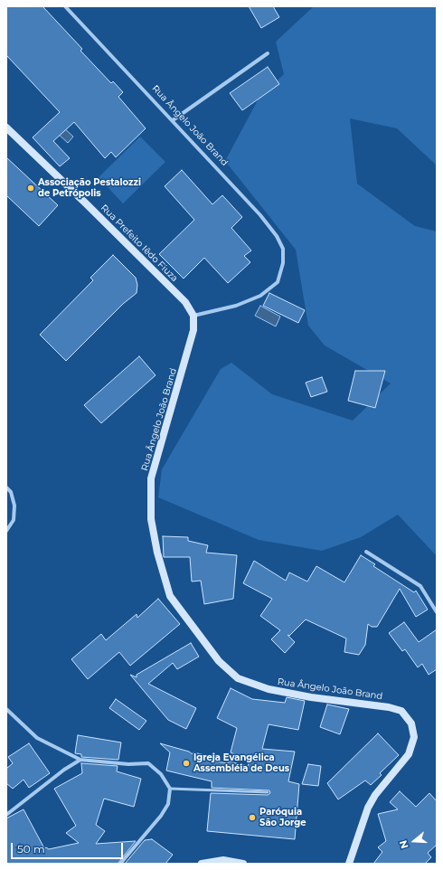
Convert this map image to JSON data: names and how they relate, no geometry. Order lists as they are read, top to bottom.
{
  "streets": {
    "street": ["Rua Ângelo João Brand", "Rua Prefeito Iêdo Fiuza"]
  },
  "crossings": [
    ["Rua Ângelo João Brand", "Rua Prefeito Iêdo Fiuza"]
  ],
  "places": ["Associação Pestalozzi de Petrópolis", "Igreja Evangélica Assembléia de Deus", "Paróquia São Jorge"],
  "scale_bar": "50 m",
  "north": "left"
}
